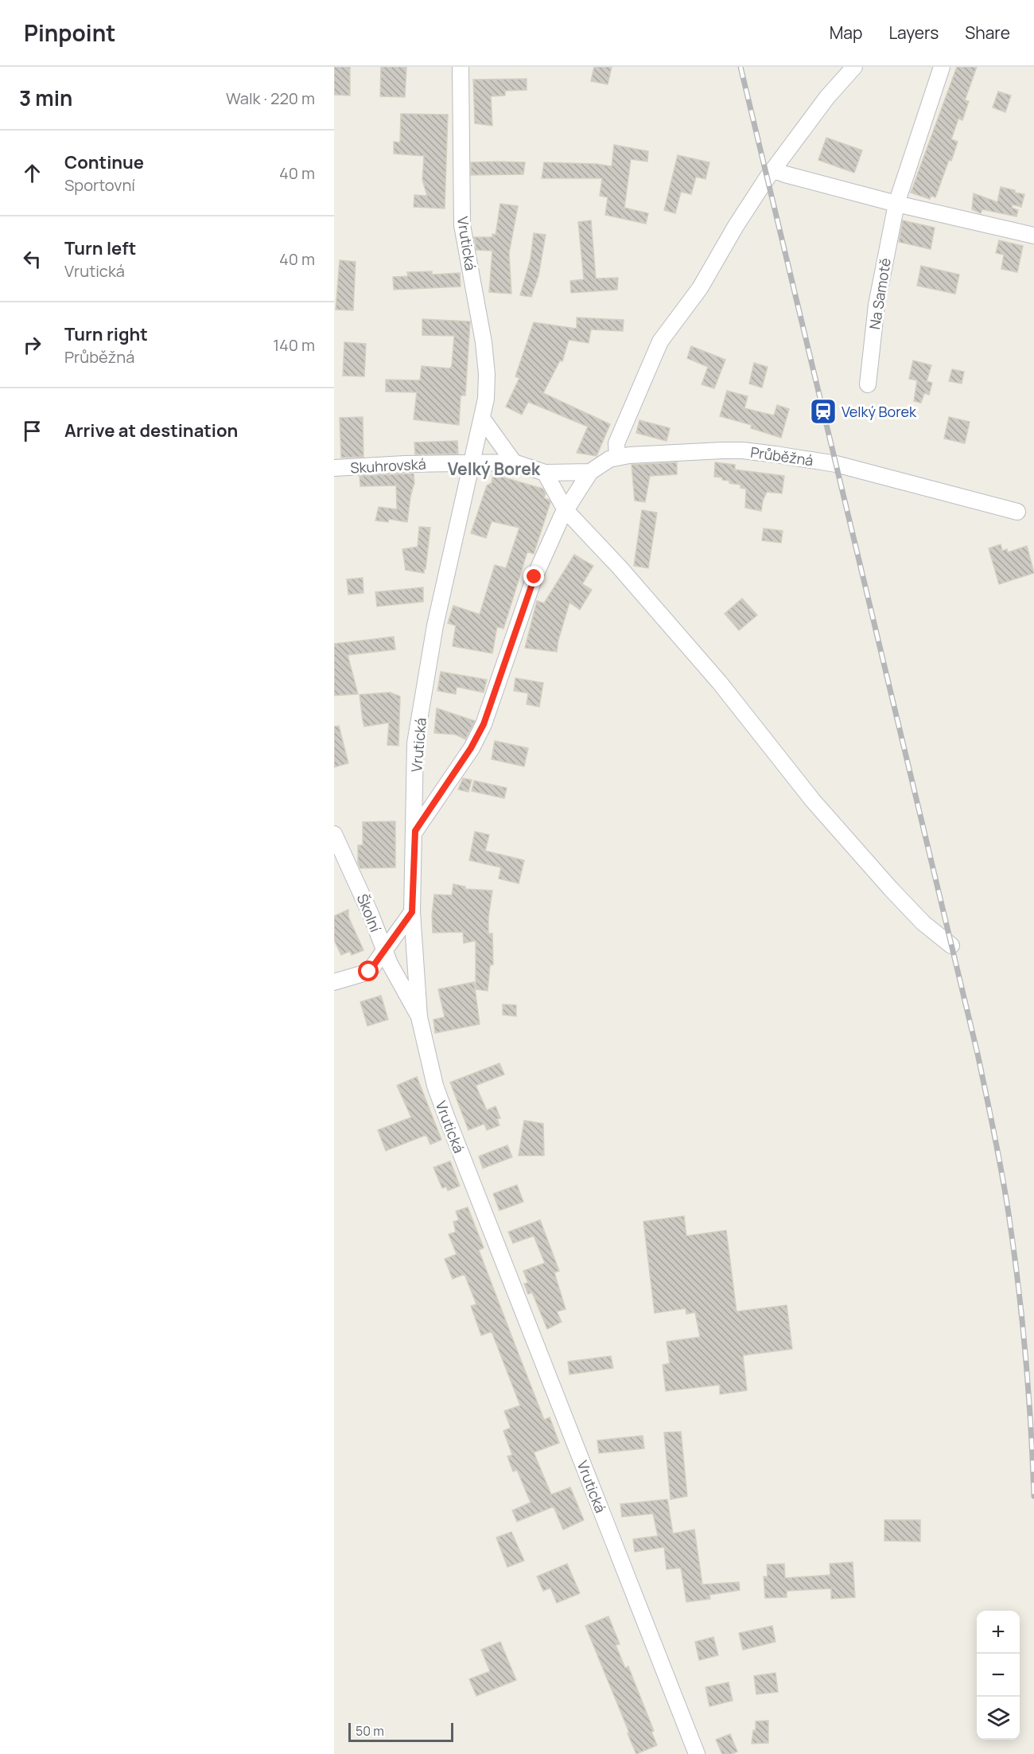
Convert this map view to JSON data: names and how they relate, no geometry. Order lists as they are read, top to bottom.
{
  "streets": {
    "street": [
      "Vrutická",
      "Na Samotě",
      "Průběžná",
      "Skuhrovská",
      "Školní"
    ]
  },
  "crossings": [
    ["Vrutická", "Průběžná"],
    ["Vrutická", "Skuhrovská"],
    ["Vrutická", "Školní"]
  ],
  "districts": ["Velký Borek"],
  "places": {
    "station": ["Velký Borek"]
  },
  "scale_bar": "50 m",
  "page": {
    "header": "Pinpoint",
    "nav": ["Map", "Layers", "Share"],
    "heading": ["3 min", "Walk · 220 m"],
    "list": [
      ["Continue", "Sportovní", "40 m"],
      ["Turn left", "Vrutická", "40 m"],
      ["Turn right", "Průběžná", "140 m"],
      "Arrive at destination"
    ],
    "map_buttons": ["+", "−"],
    "scale": "50 m"
  }
}
